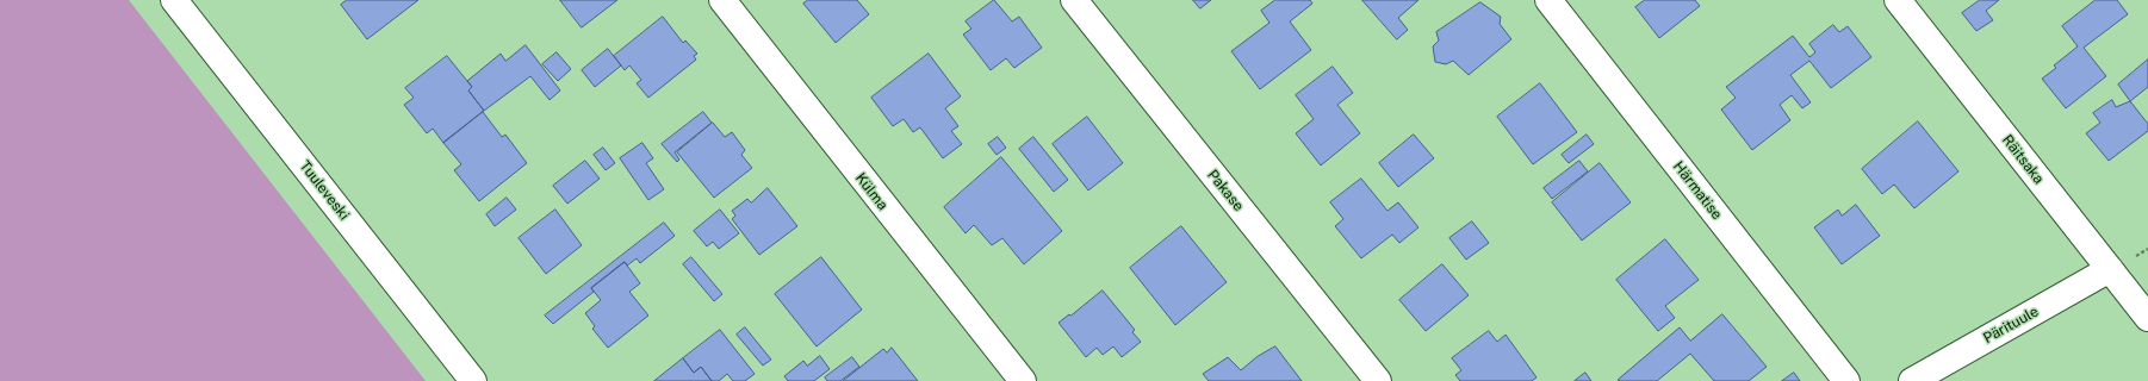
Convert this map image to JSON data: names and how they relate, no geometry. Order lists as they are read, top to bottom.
{
  "streets": {
    "street": [
      "Räitsaka",
      "Tuuleveski",
      "Pakase",
      "Härmatise",
      "Külma",
      "Pärituule"
    ]
  },
  "crossings": [
    ["Räitsaka", "Pärituule"]
  ]
}
